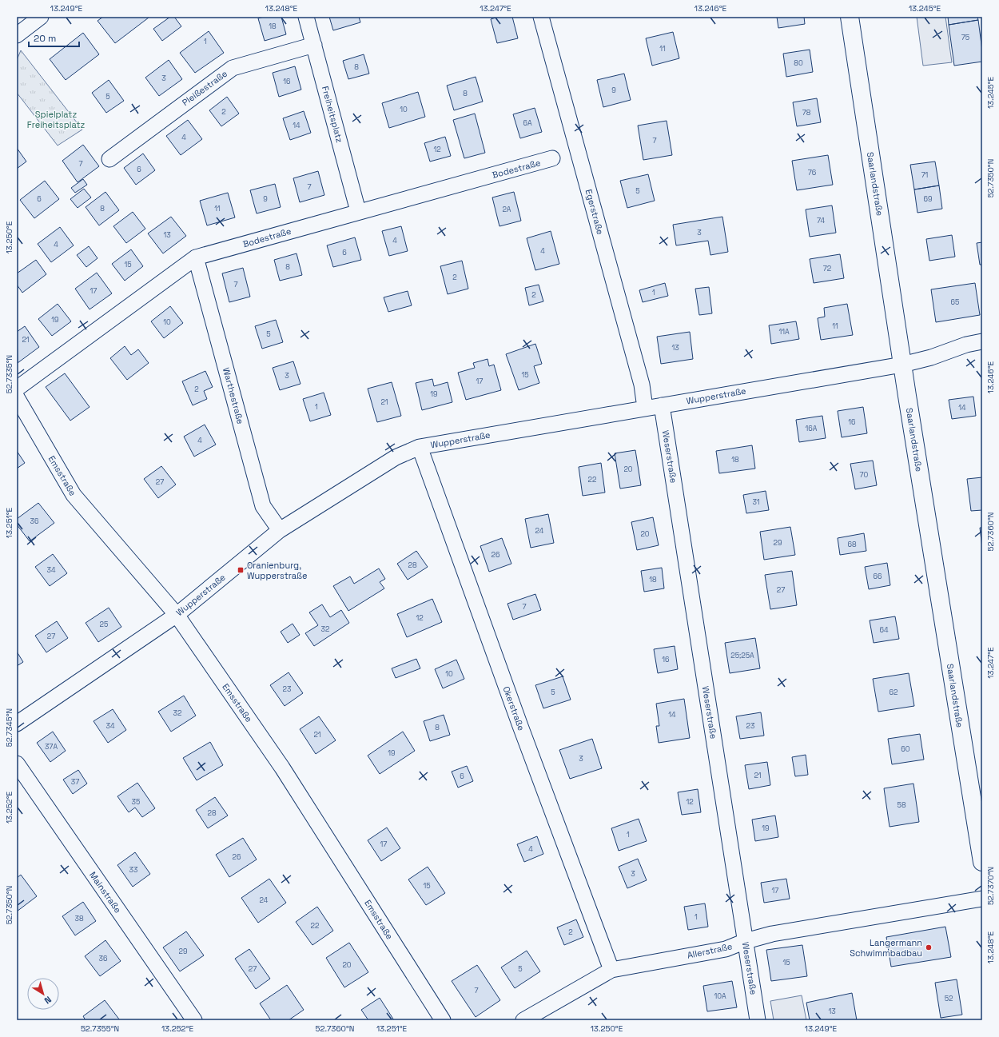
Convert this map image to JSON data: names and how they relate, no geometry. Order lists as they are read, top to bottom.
{
  "streets": {
    "street": [
      "Pleißestraße",
      "Freiheitsplatz",
      "Bodestraße",
      "Saarlandstraße",
      "Egerstraße",
      "Warthestraße",
      "Wupperstraße",
      "Weserstraße",
      "Emsstraße",
      "Okerstraße",
      "Mainstraße",
      "Allerstraße"
    ]
  },
  "crossings": [
    ["Pleißestraße", "Freiheitsplatz"],
    ["Freiheitsplatz", "Bodestraße"],
    ["Bodestraße", "Warthestraße"],
    ["Saarlandstraße", "Wupperstraße"],
    ["Egerstraße", "Wupperstraße"],
    ["Warthestraße", "Wupperstraße"],
    ["Wupperstraße", "Weserstraße"],
    ["Wupperstraße", "Emsstraße"],
    ["Wupperstraße", "Okerstraße"],
    ["Weserstraße", "Allerstraße"],
    ["Okerstraße", "Allerstraße"]
  ],
  "parks": ["Spielplatz Freiheitsplatz"],
  "places": {
    "transit": ["Oranienburg, Wupperstraße"],
    "other": ["Langermann Schwimmbadbau"]
  },
  "house_numbers": [
    "18",
    "75",
    "1",
    "11",
    "80",
    "8",
    "3",
    "16",
    "9",
    "8",
    "5",
    "10",
    "2",
    "78",
    "6A",
    "14",
    "4",
    "7",
    "12",
    "7",
    "6",
    "76",
    "71",
    "7",
    "5",
    "6",
    "9",
    "69",
    "8",
    "11",
    "2A",
    "74",
    "3",
    "13",
    "4",
    "4",
    "4",
    "6",
    "15",
    "8",
    "72",
    "2",
    "7",
    "17",
    "1",
    "2",
    "65",
    "19",
    "10",
    "11",
    "11A",
    "5",
    "21",
    "13",
    "15",
    "3",
    "17",
    "2",
    "19",
    "21",
    "1",
    "14",
    "16",
    "16A",
    "4",
    "18",
    "20",
    "70",
    "22",
    "27",
    "31",
    "36",
    "24",
    "20",
    "29",
    "68",
    "26",
    "28",
    "34",
    "66",
    "18",
    "27",
    "7",
    "12",
    "25",
    "32",
    "64",
    "27",
    "25;25A",
    "16",
    "10",
    "23",
    "5",
    "62",
    "32",
    "14",
    "34",
    "23",
    "8",
    "21",
    "37A",
    "60",
    "19",
    "3",
    "21",
    "6",
    "37",
    "35",
    "12",
    "58",
    "28",
    "19",
    "1",
    "17",
    "4",
    "26",
    "33",
    "3",
    "15",
    "17",
    "24",
    "1",
    "38",
    "22",
    "2",
    "29",
    "36",
    "15",
    "20",
    "27",
    "5",
    "7",
    "10A",
    "52",
    "13"
  ],
  "scale_bar": "20 m",
  "north": "bottom right",
  "coordinates": [
    "13.249°E",
    "13.248°E",
    "13.247°E",
    "13.246°E",
    "13.245°E",
    "52.7350°N",
    "13.250°E",
    "52.7335°N",
    "13.251°E",
    "52.7360°N",
    "52.7345°N",
    "13.252°E",
    "52.7370°N",
    "52.7355°N"
  ]
}
